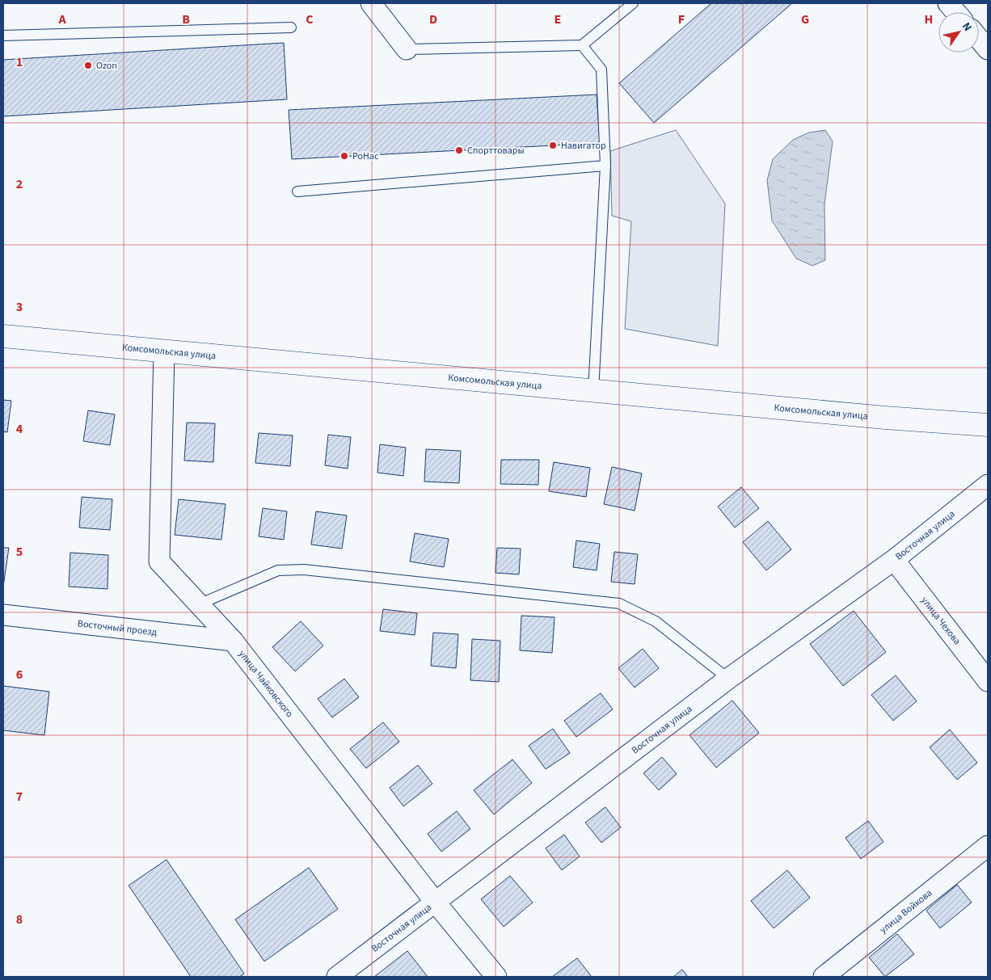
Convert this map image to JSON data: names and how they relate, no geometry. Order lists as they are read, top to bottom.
{
  "streets": {
    "main road": ["Комсомольская улица"],
    "street": [
      "Восточная улица",
      "улица Чехова",
      "Восточный проезд",
      "улица Чайковского",
      "улица Войкова"
    ]
  },
  "crossings": [
    ["Комсомольская улица", "улица Чайковского"],
    ["Восточная улица", "улица Чехова"],
    ["Восточная улица", "улица Чайковского"],
    ["Восточный проезд", "улица Чайковского"]
  ],
  "places": [
    "Ozon",
    "Навигатор",
    "Спорттовары",
    "РоНас"
  ],
  "north": "top right",
  "grid": {
    "columns": [
      "A",
      "B",
      "C",
      "D",
      "E",
      "F",
      "G",
      "H"
    ],
    "rows": [
      "1",
      "2",
      "3",
      "4",
      "5",
      "6",
      "7",
      "8"
    ]
  }
}
